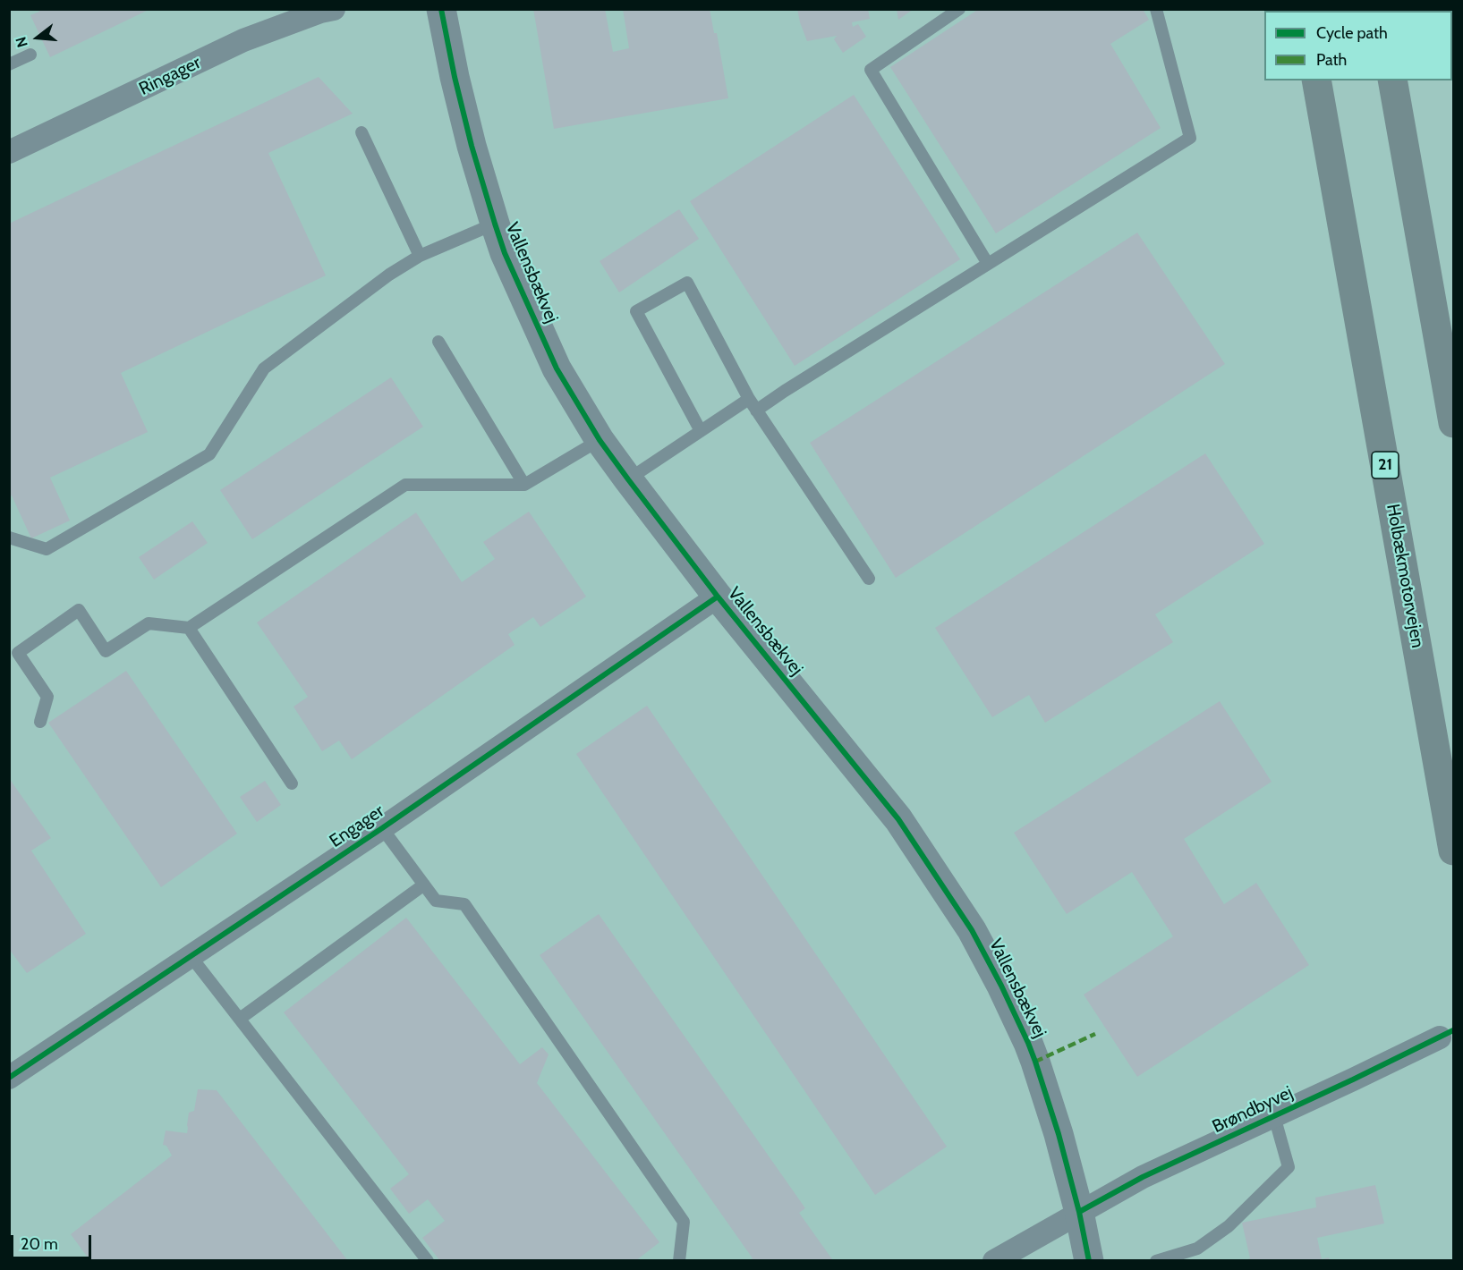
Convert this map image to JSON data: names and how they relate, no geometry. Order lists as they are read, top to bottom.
{
  "streets": {
    "highway": ["21", "Holbækmotorvejen"],
    "street": [
      "Ringager",
      "Vallensbækvej",
      "Engager",
      "Brøndbyvej"
    ]
  },
  "crossings": [
    ["Vallensbækvej", "Engager"],
    ["Vallensbækvej", "Brøndbyvej"]
  ],
  "legend": ["Cycle path", "Path"],
  "scale_bar": "20 m",
  "north": "left"
}
